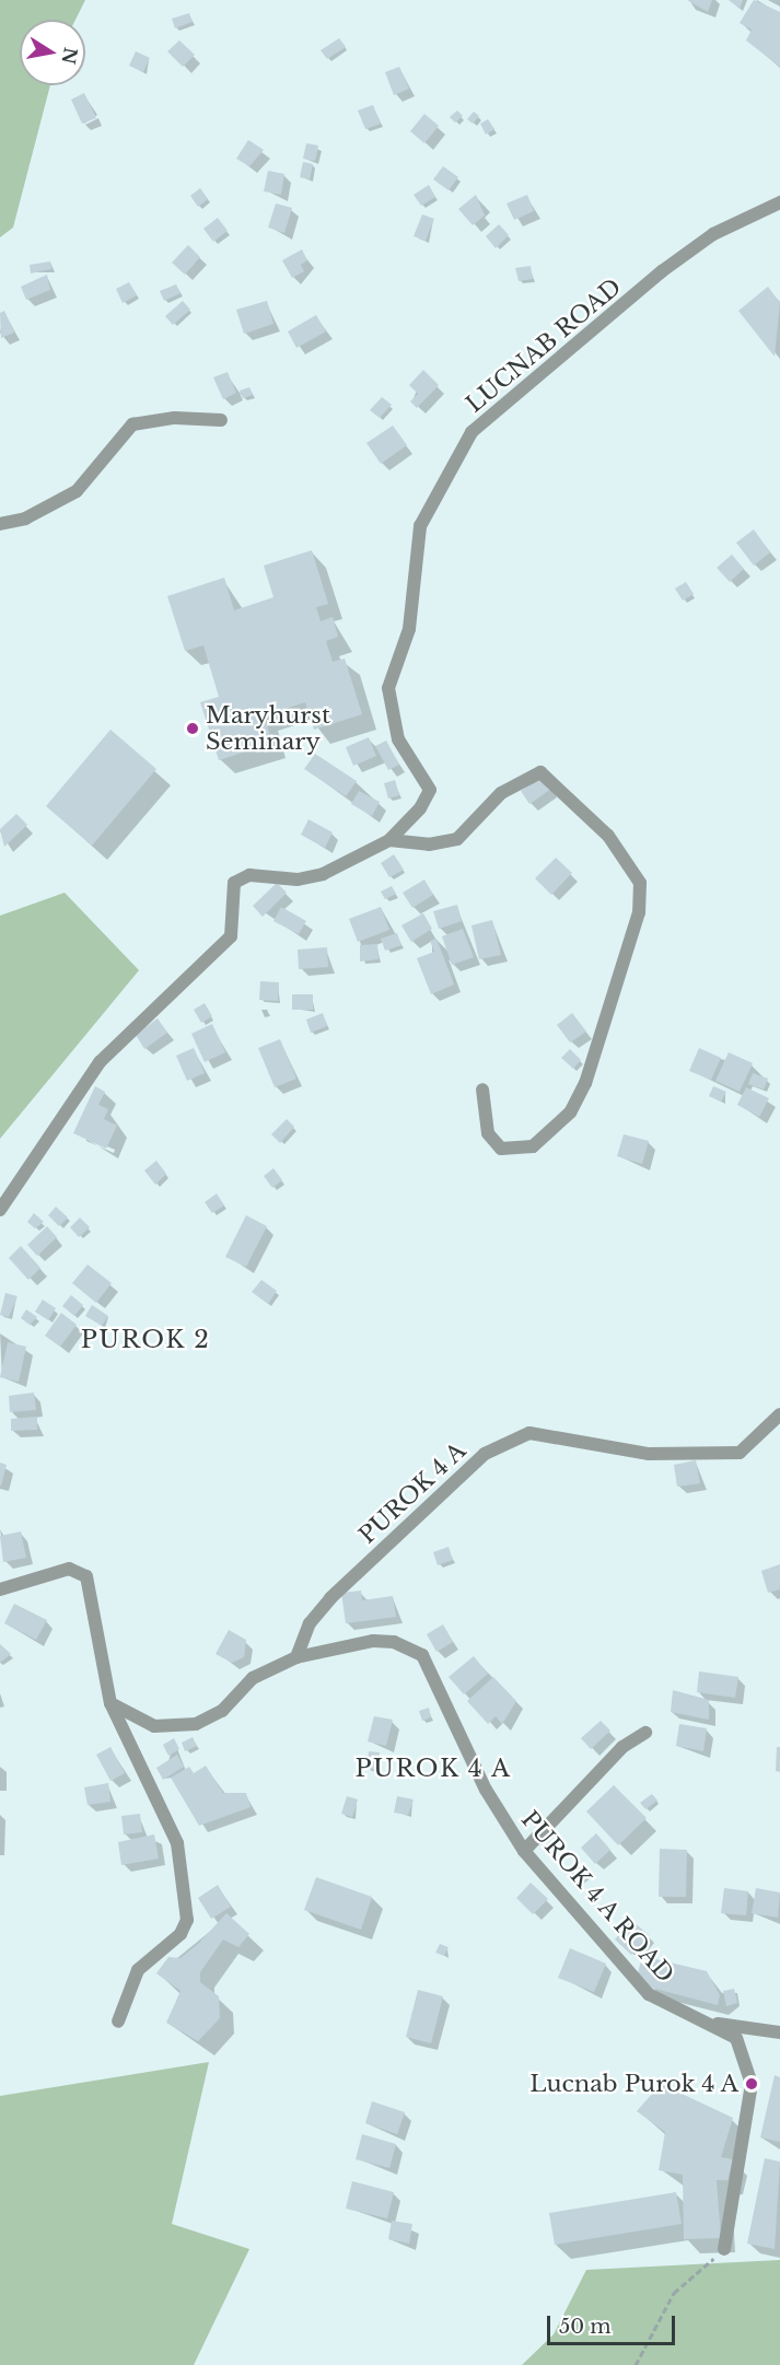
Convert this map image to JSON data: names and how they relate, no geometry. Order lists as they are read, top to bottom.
{
  "streets": {
    "street": ["LUCNAB ROAD", "PUROK 4 A", "PUROK 4 A ROAD"]
  },
  "crossings": [
    ["PUROK 4 A", "PUROK 4 A ROAD"]
  ],
  "districts": ["PUROK 2", "PUROK 4 A"],
  "places": ["Maryhurst Seminary", "Lucnab Purok 4 A"],
  "scale_bar": "50 m",
  "north": "right"
}
